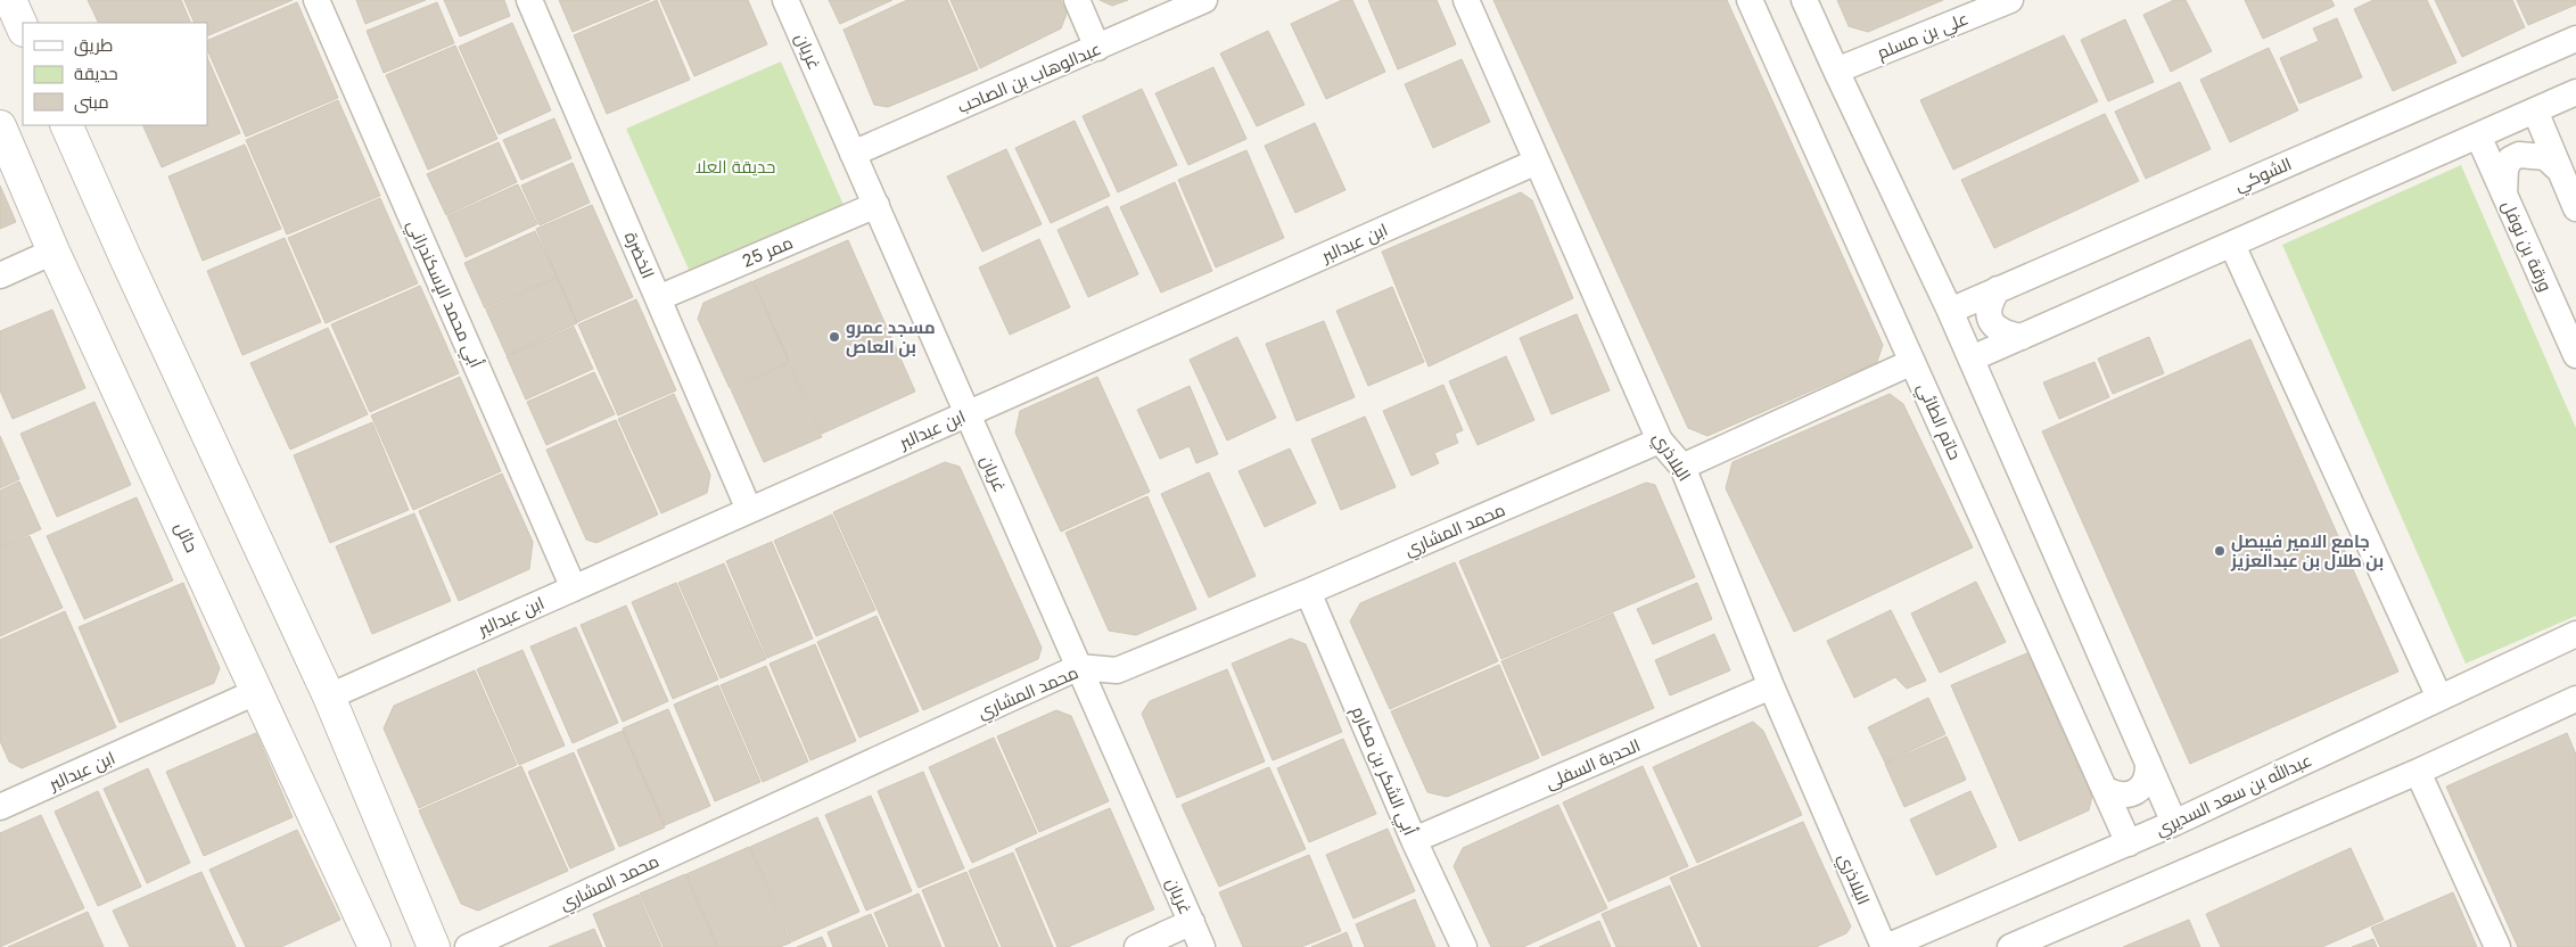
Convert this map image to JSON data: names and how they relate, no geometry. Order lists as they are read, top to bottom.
{
  "streets": {
    "street": [
      "علي بن مسلم",
      "غريان",
      "عبدالوهاب بن الصاحب",
      "الشوكي",
      "ابن عبدالبر",
      "ورقة بن نوفل",
      "ممر 25",
      "الخضرة",
      "أبي محمد الإسكندراني",
      "حاتم الطائي",
      "البلاذري",
      "محمد المشاري",
      "حائل",
      "الحدبة السفلى",
      "أبي الشكر بن مكارم",
      "عبدالله بن سعد السديري"
    ]
  },
  "crossings": [
    ["غريان", "عبدالوهاب بن الصاحب"],
    ["غريان", "ابن عبدالبر"],
    ["غريان", "ممر 25"],
    ["غريان", "محمد المشاري"],
    ["ابن عبدالبر", "الخضرة"],
    ["ابن عبدالبر", "أبي محمد الإسكندراني"],
    ["ابن عبدالبر", "البلاذري"],
    ["ابن عبدالبر", "حائل"],
    ["ممر 25", "الخضرة"],
    ["حاتم الطائي", "عبدالله بن سعد السديري"],
    ["البلاذري", "محمد المشاري"],
    ["البلاذري", "الحدبة السفلى"],
    ["البلاذري", "عبدالله بن سعد السديري"],
    ["محمد المشاري", "أبي الشكر بن مكارم"],
    ["الحدبة السفلى", "أبي الشكر بن مكارم"]
  ],
  "parks": ["حديقة العلا"],
  "places": ["مسجد عمرو بن العاص", "جامع الامير فيبصل بن طلال بن عبدالعزيز"],
  "legend": ["طريق", "حديقة", "مبنى"]
}
